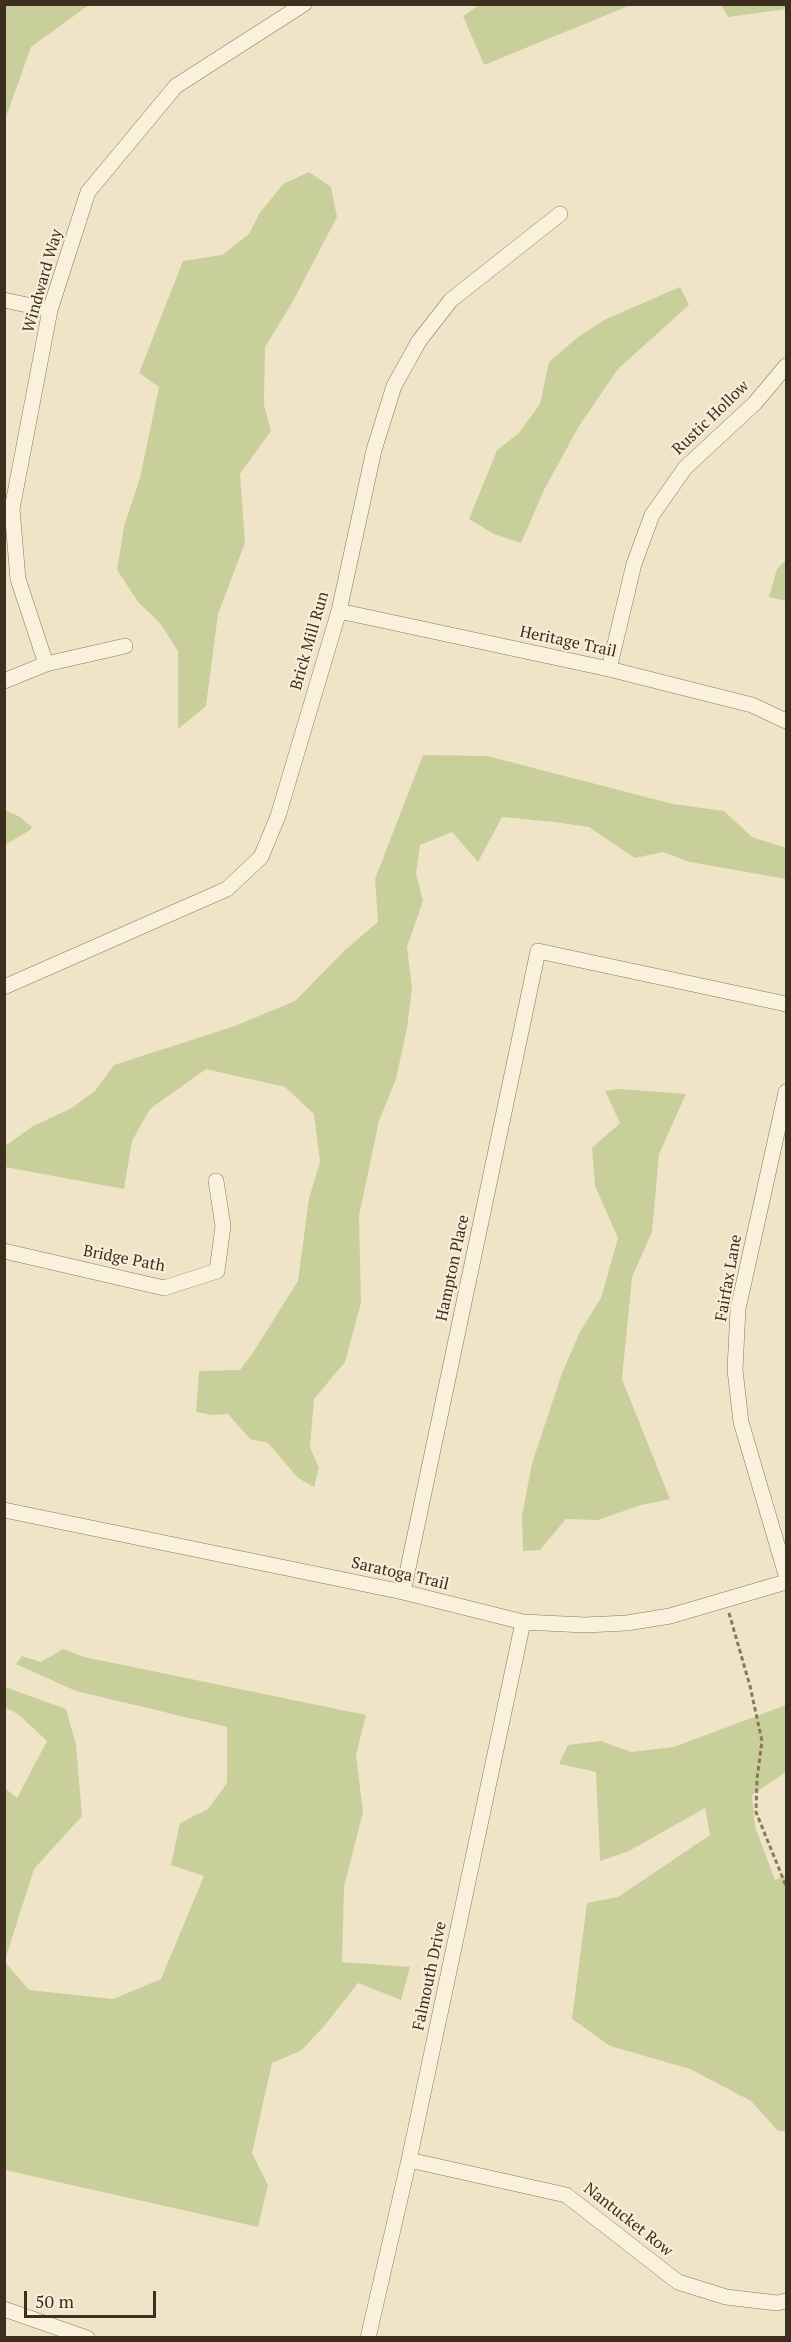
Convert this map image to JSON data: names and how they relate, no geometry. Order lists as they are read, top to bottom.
{
  "streets": {
    "street": [
      "Windward Way",
      "Rustic Hollow",
      "Brick Mill Run",
      "Heritage Trail",
      "Bridge Path",
      "Hampton Place",
      "Fairfax Lane",
      "Saratoga Trail",
      "Falmouth Drive",
      "Nantucket Row"
    ]
  },
  "crossings": [
    ["Rustic Hollow", "Heritage Trail"],
    ["Brick Mill Run", "Heritage Trail"],
    ["Hampton Place", "Saratoga Trail"],
    ["Saratoga Trail", "Falmouth Drive"],
    ["Falmouth Drive", "Nantucket Row"]
  ],
  "scale_bar": "50 m"
}
